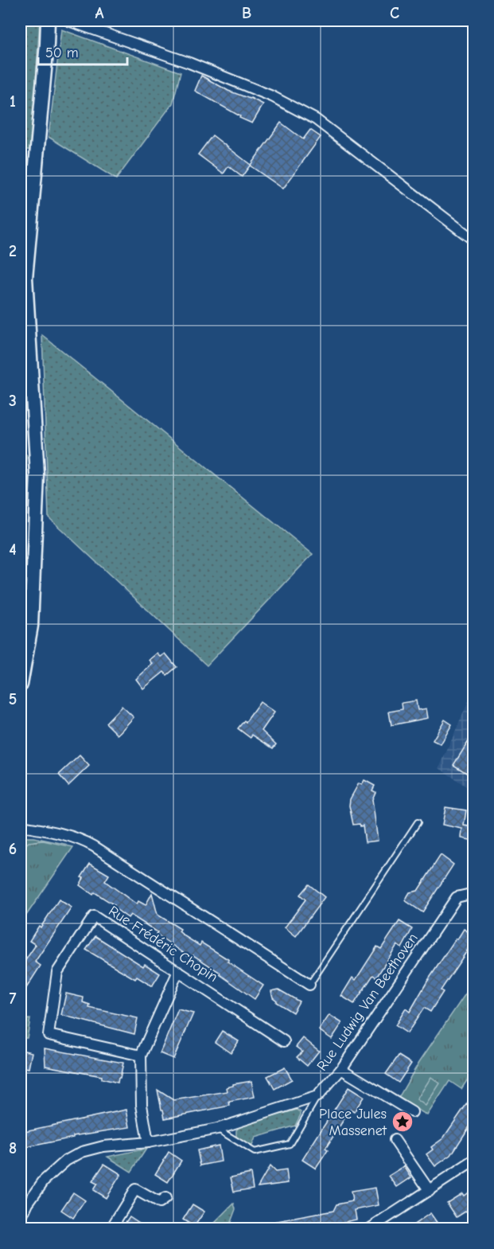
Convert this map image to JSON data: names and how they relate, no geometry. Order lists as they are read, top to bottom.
{
  "streets": {
    "street": ["Rue Frédéric Chopin", "Rue Ludwig Van Beethoven"]
  },
  "places": {
    "place": ["Place Jules Massenet"]
  },
  "scale_bar": "50 m",
  "grid": {
    "columns": ["A", "B", "C"],
    "rows": [
      "1",
      "2",
      "3",
      "4",
      "5",
      "6",
      "7",
      "8"
    ]
  }
}
